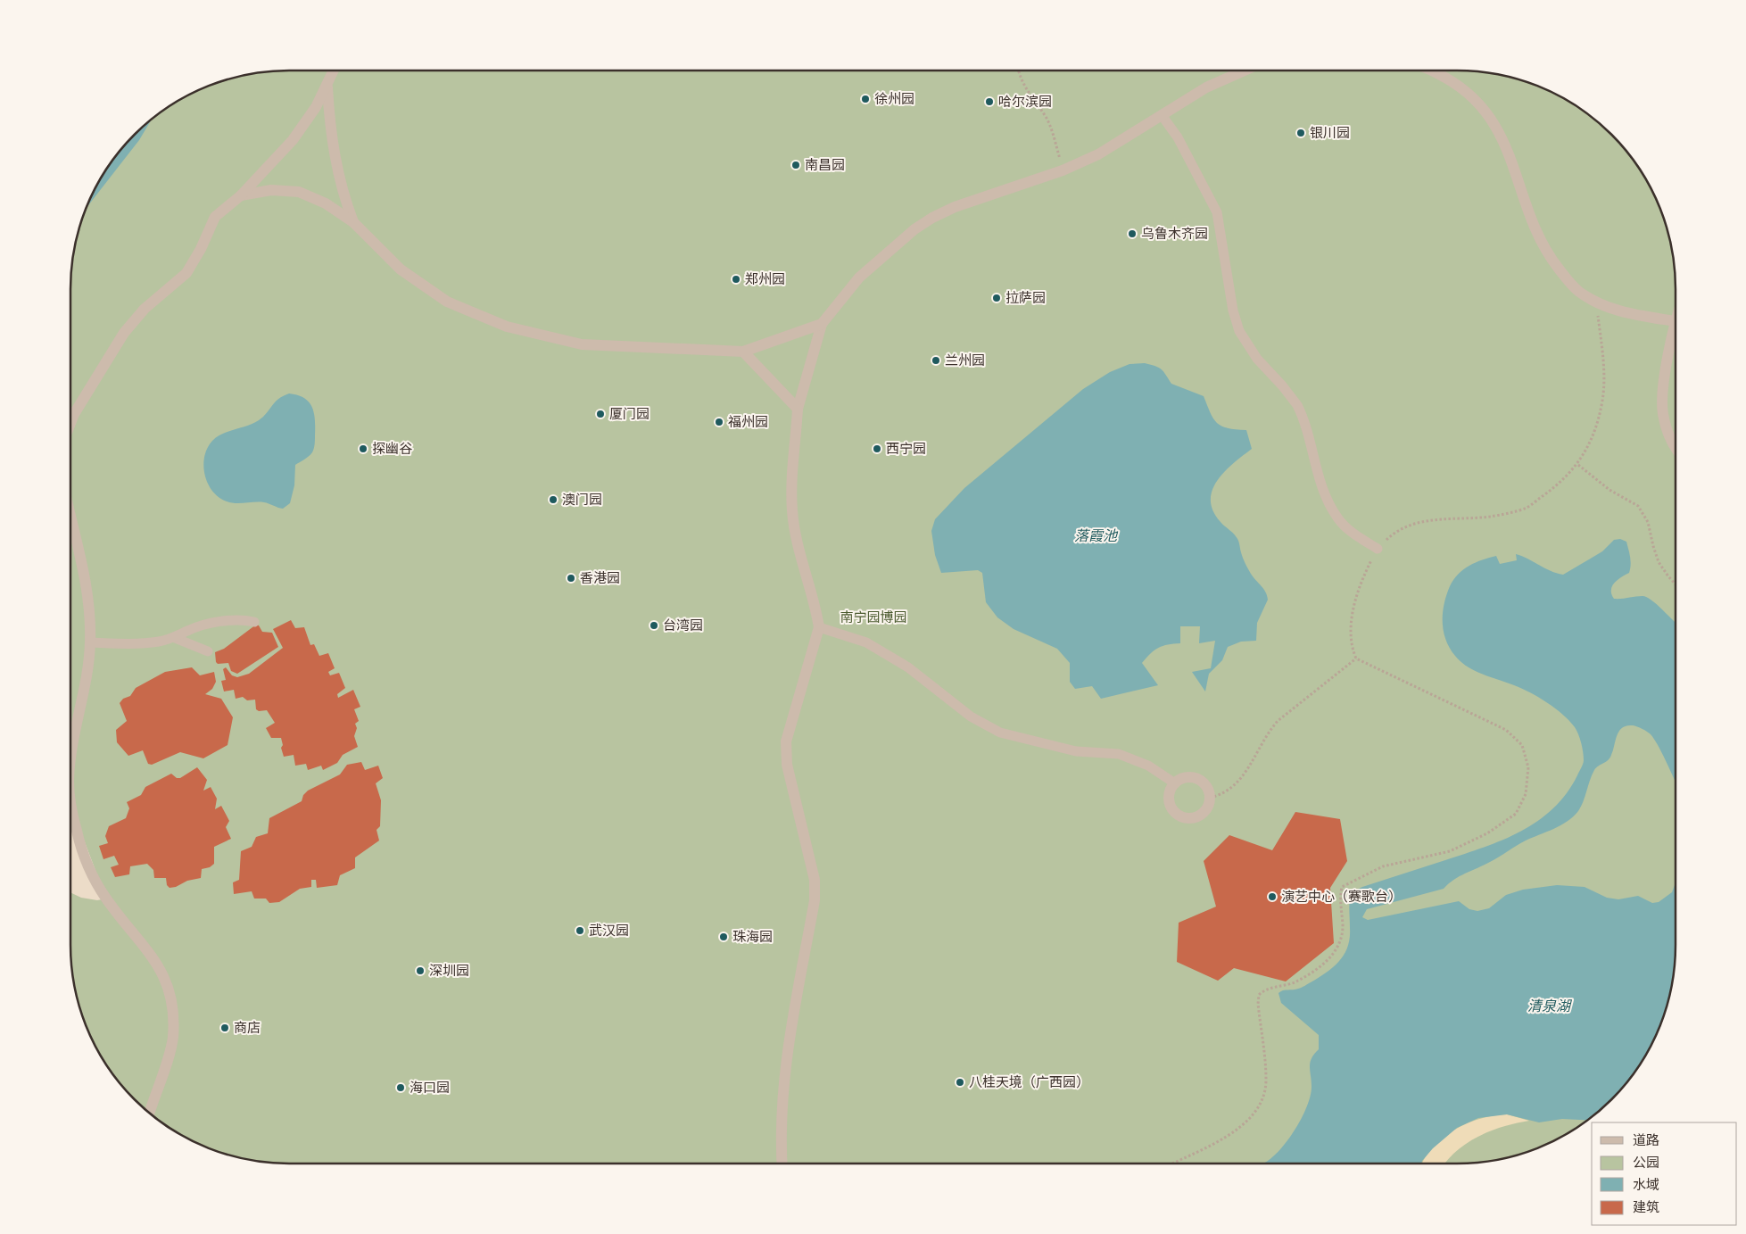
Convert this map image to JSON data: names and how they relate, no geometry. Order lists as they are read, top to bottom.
{
  "water": ["落霞池", "清泉湖"],
  "parks": ["南宁园博园"],
  "places": [
    "徐州园",
    "哈尔滨园",
    "银川园",
    "南昌园",
    "乌鲁木齐园",
    "郑州园",
    "拉萨园",
    "兰州园",
    "厦门园",
    "福州园",
    "探幽谷",
    "西宁园",
    "澳门园",
    "香港园",
    "台湾园",
    "演艺中心（赛歌台）",
    "武汉园",
    "珠海园",
    "深圳园",
    "商店",
    "八桂天境（广西园）",
    "海口园"
  ],
  "legend": [
    "道路",
    "公园",
    "水域",
    "建筑"
  ]
}
